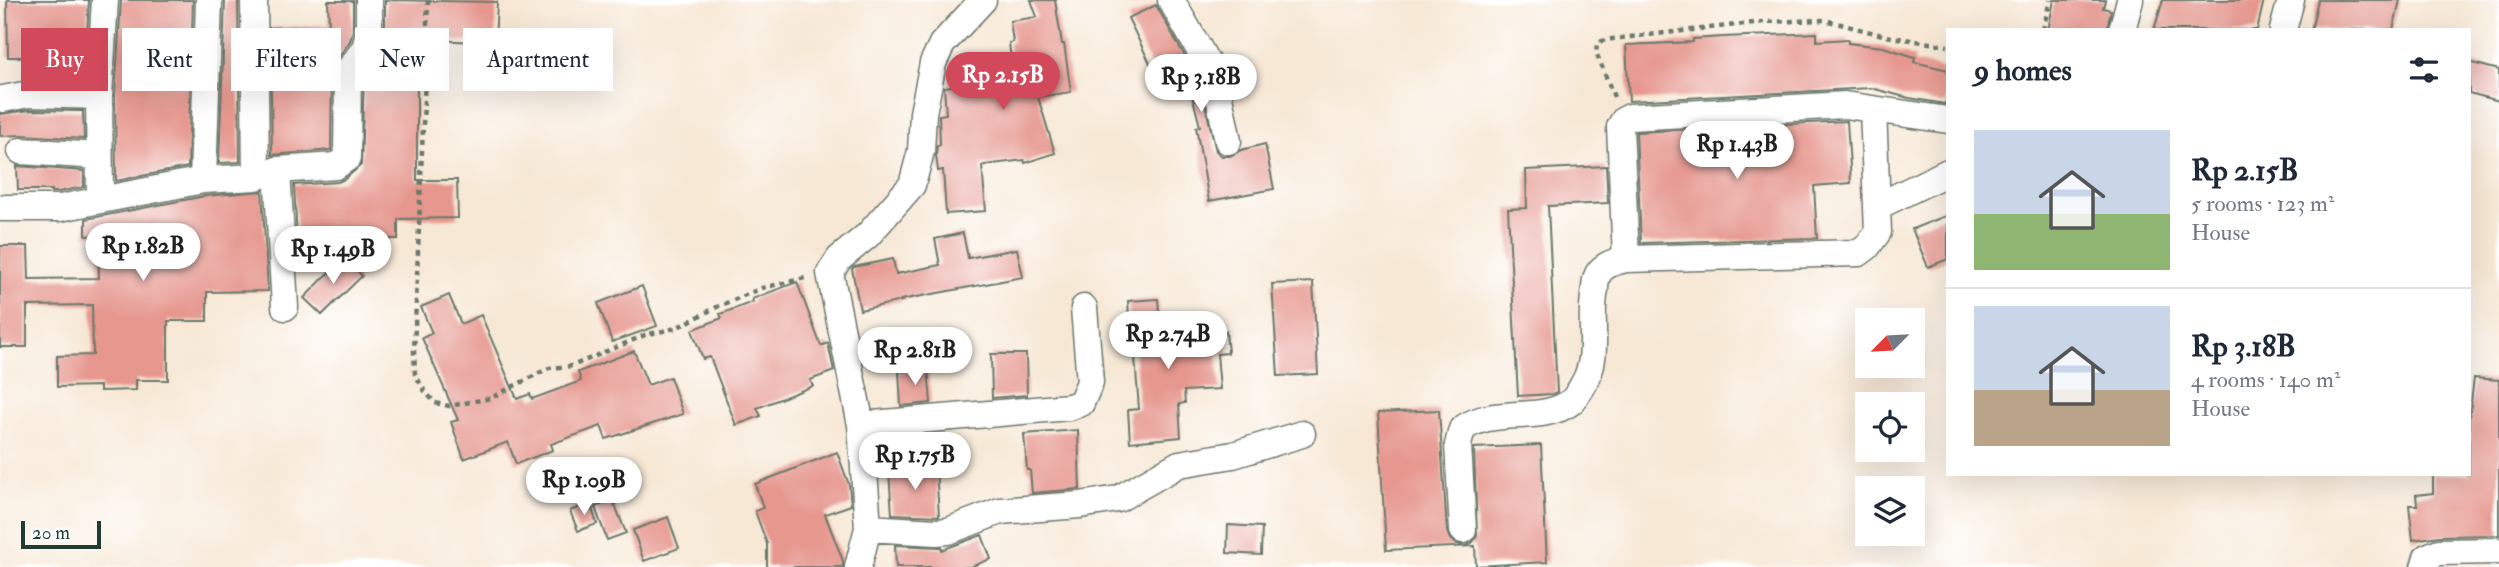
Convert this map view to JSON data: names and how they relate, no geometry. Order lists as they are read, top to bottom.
{
  "scale_bar": "20 m",
  "north": "bottom left",
  "page": {
    "chip": [
      "Buy",
      "Rent",
      "Filters",
      "New",
      "Apartment"
    ],
    "heading": "9 homes",
    "price": [
      "Rp 2.15B",
      "Rp 3.18B",
      "Rp 1.43B",
      "Rp 1.82B",
      "Rp 1.49B",
      "Rp 2.74B",
      "Rp 2.81B",
      "Rp 1.75B",
      "Rp 1.09B"
    ],
    "list": [
      {
        "name": "Rp 2.15B",
        "note": "5 rooms · 123 m² · House"
      },
      {
        "name": "Rp 3.18B",
        "note": "4 rooms · 140 m² · House"
      }
    ],
    "scale": "20 m"
  }
}
